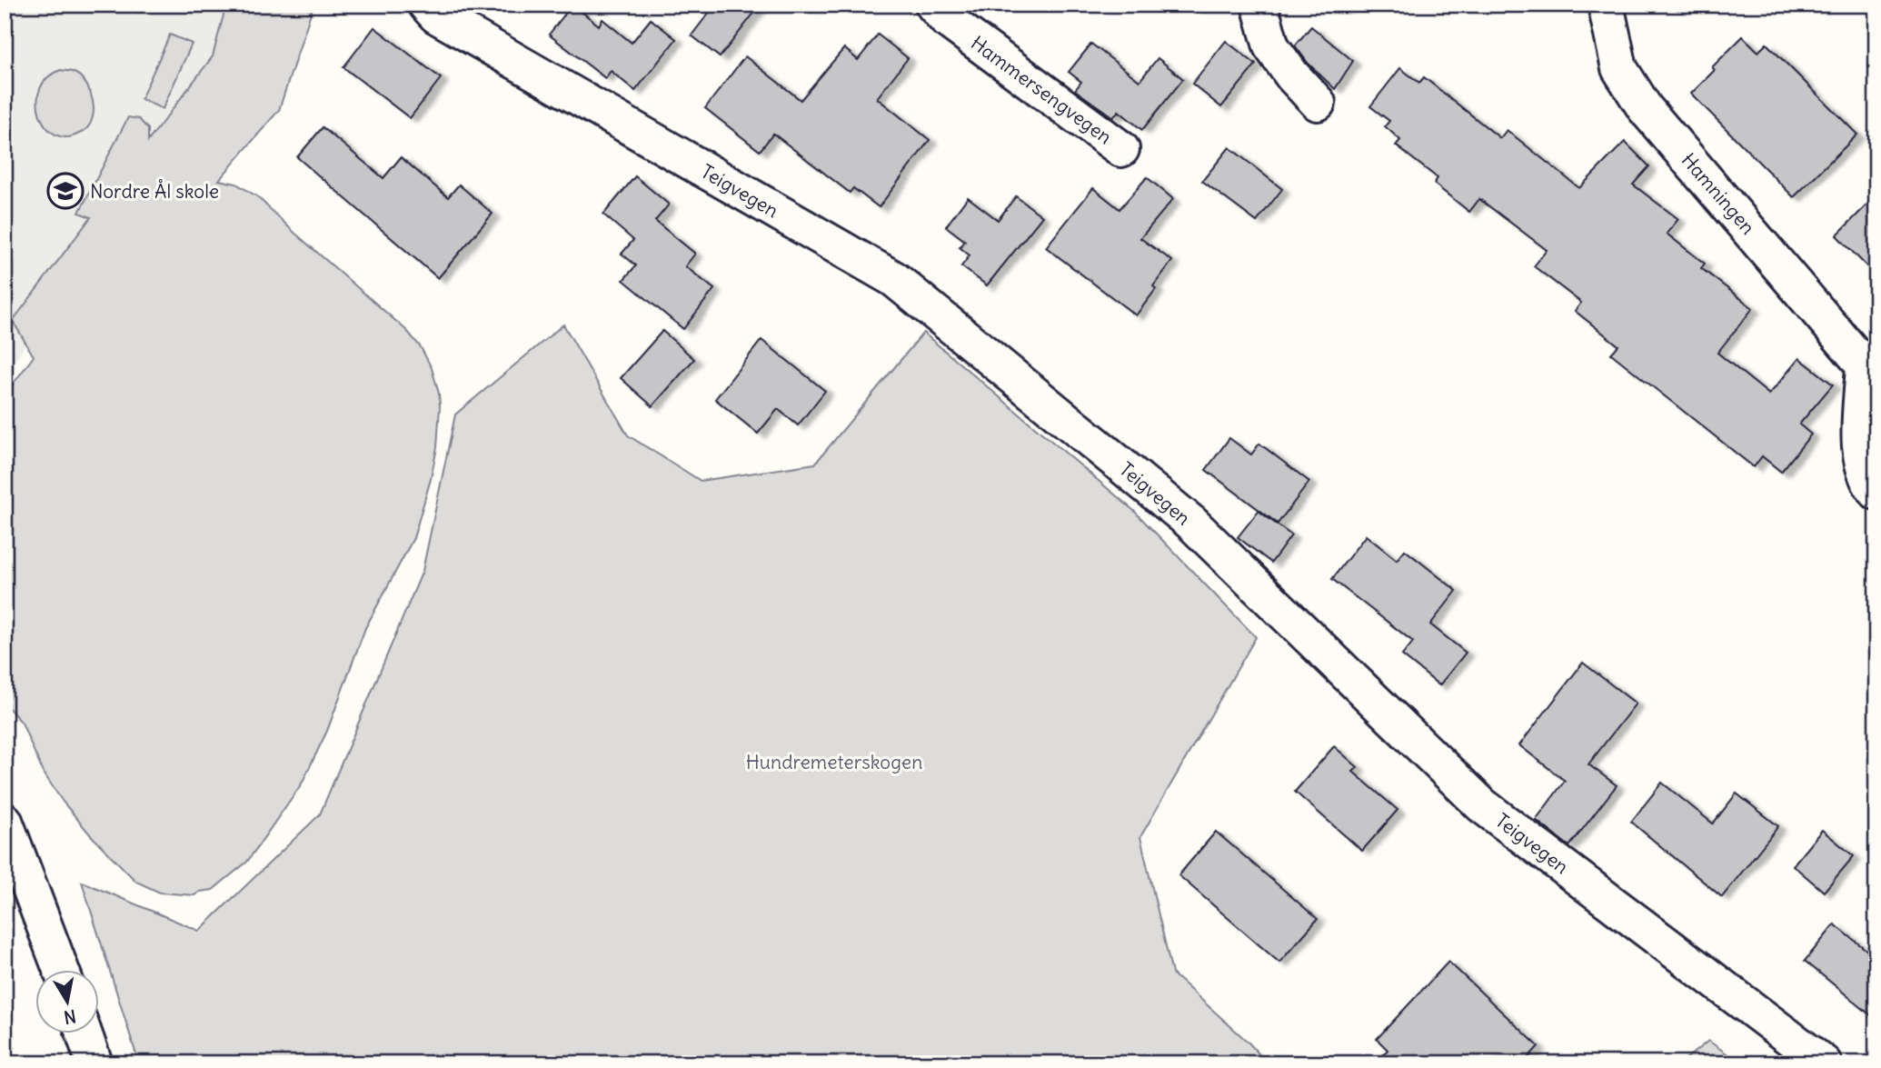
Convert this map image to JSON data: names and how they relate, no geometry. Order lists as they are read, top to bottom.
{
  "streets": {
    "street": ["Hammersengvegen", "Teigvegen", "Hamningen"]
  },
  "parks": ["Hundremeterskogen"],
  "places": {
    "school or university": ["Nordre Ål skole"]
  },
  "north": "bottom"
}
